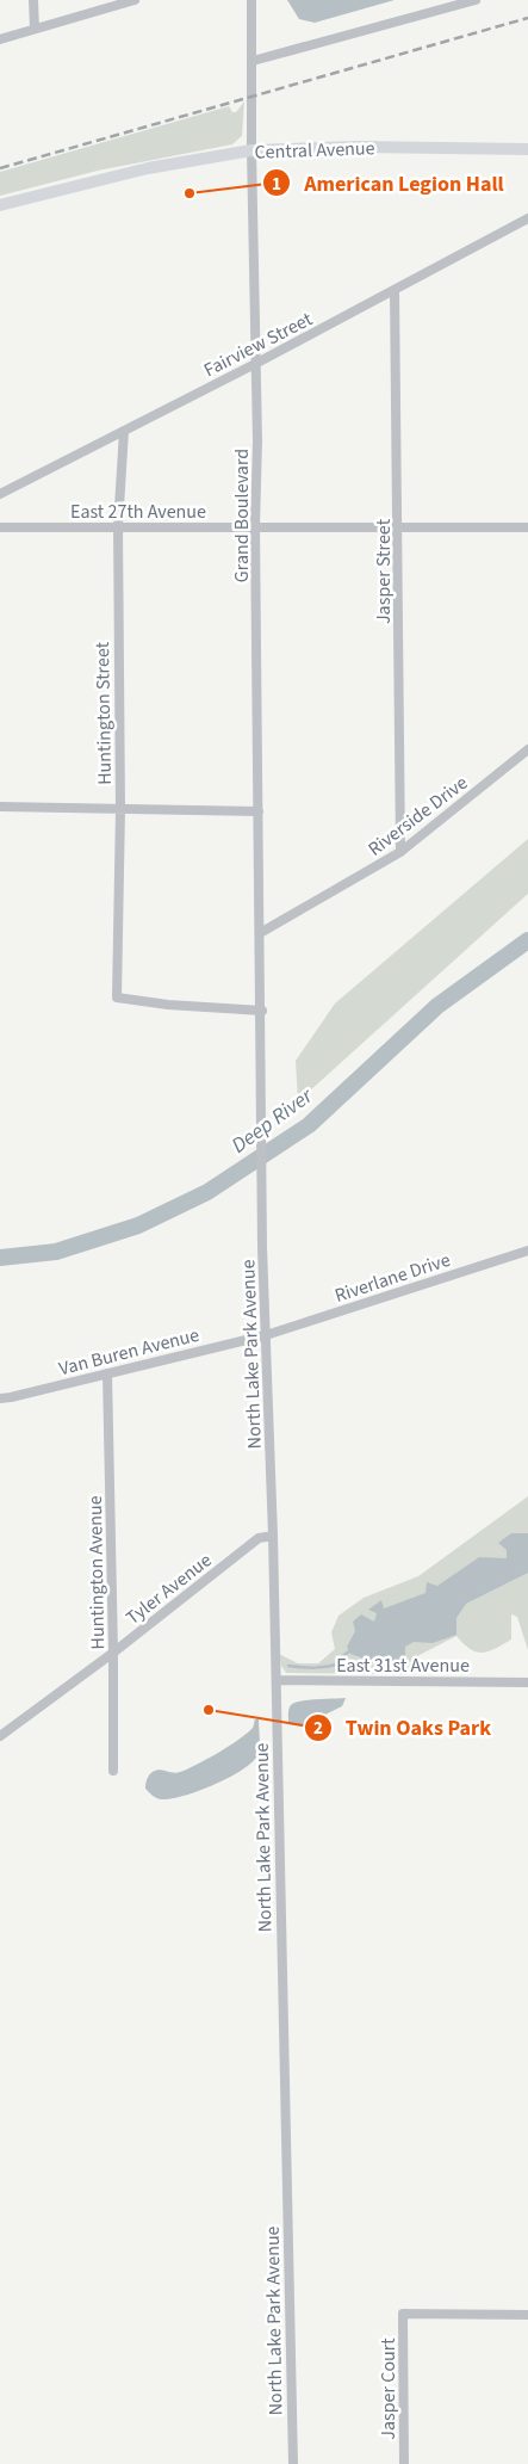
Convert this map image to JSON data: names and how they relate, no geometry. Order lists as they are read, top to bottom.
{
  "streets": {
    "main road": ["Central Avenue"],
    "street": [
      "Fairview Street",
      "East 27th Avenue",
      "Grand Boulevard",
      "Jasper Street",
      "Huntington Street",
      "Riverside Drive",
      "Riverlane Drive",
      "Van Buren Avenue",
      "North Lake Park Avenue",
      "Huntington Avenue",
      "Tyler Avenue",
      "East 31st Avenue",
      "Jasper Court"
    ]
  },
  "crossings": [
    ["Central Avenue", "Grand Boulevard"],
    ["Fairview Street", "Grand Boulevard"],
    ["Fairview Street", "Jasper Street"],
    ["Fairview Street", "Huntington Street"],
    ["East 27th Avenue", "Grand Boulevard"],
    ["East 27th Avenue", "Jasper Street"],
    ["East 27th Avenue", "Huntington Street"],
    ["Grand Boulevard", "Huntington Street"],
    ["Grand Boulevard", "Riverside Drive"],
    ["Grand Boulevard", "North Lake Park Avenue"],
    ["Jasper Street", "Riverside Drive"],
    ["Riverlane Drive", "Van Buren Avenue"],
    ["Riverlane Drive", "North Lake Park Avenue"],
    ["Van Buren Avenue", "North Lake Park Avenue"],
    ["Van Buren Avenue", "Huntington Avenue"],
    ["North Lake Park Avenue", "Tyler Avenue"],
    ["North Lake Park Avenue", "East 31st Avenue"],
    ["Huntington Avenue", "Tyler Avenue"]
  ],
  "water": ["Deep River"],
  "places": ["American Legion Hall", "Twin Oaks Park"]
}
